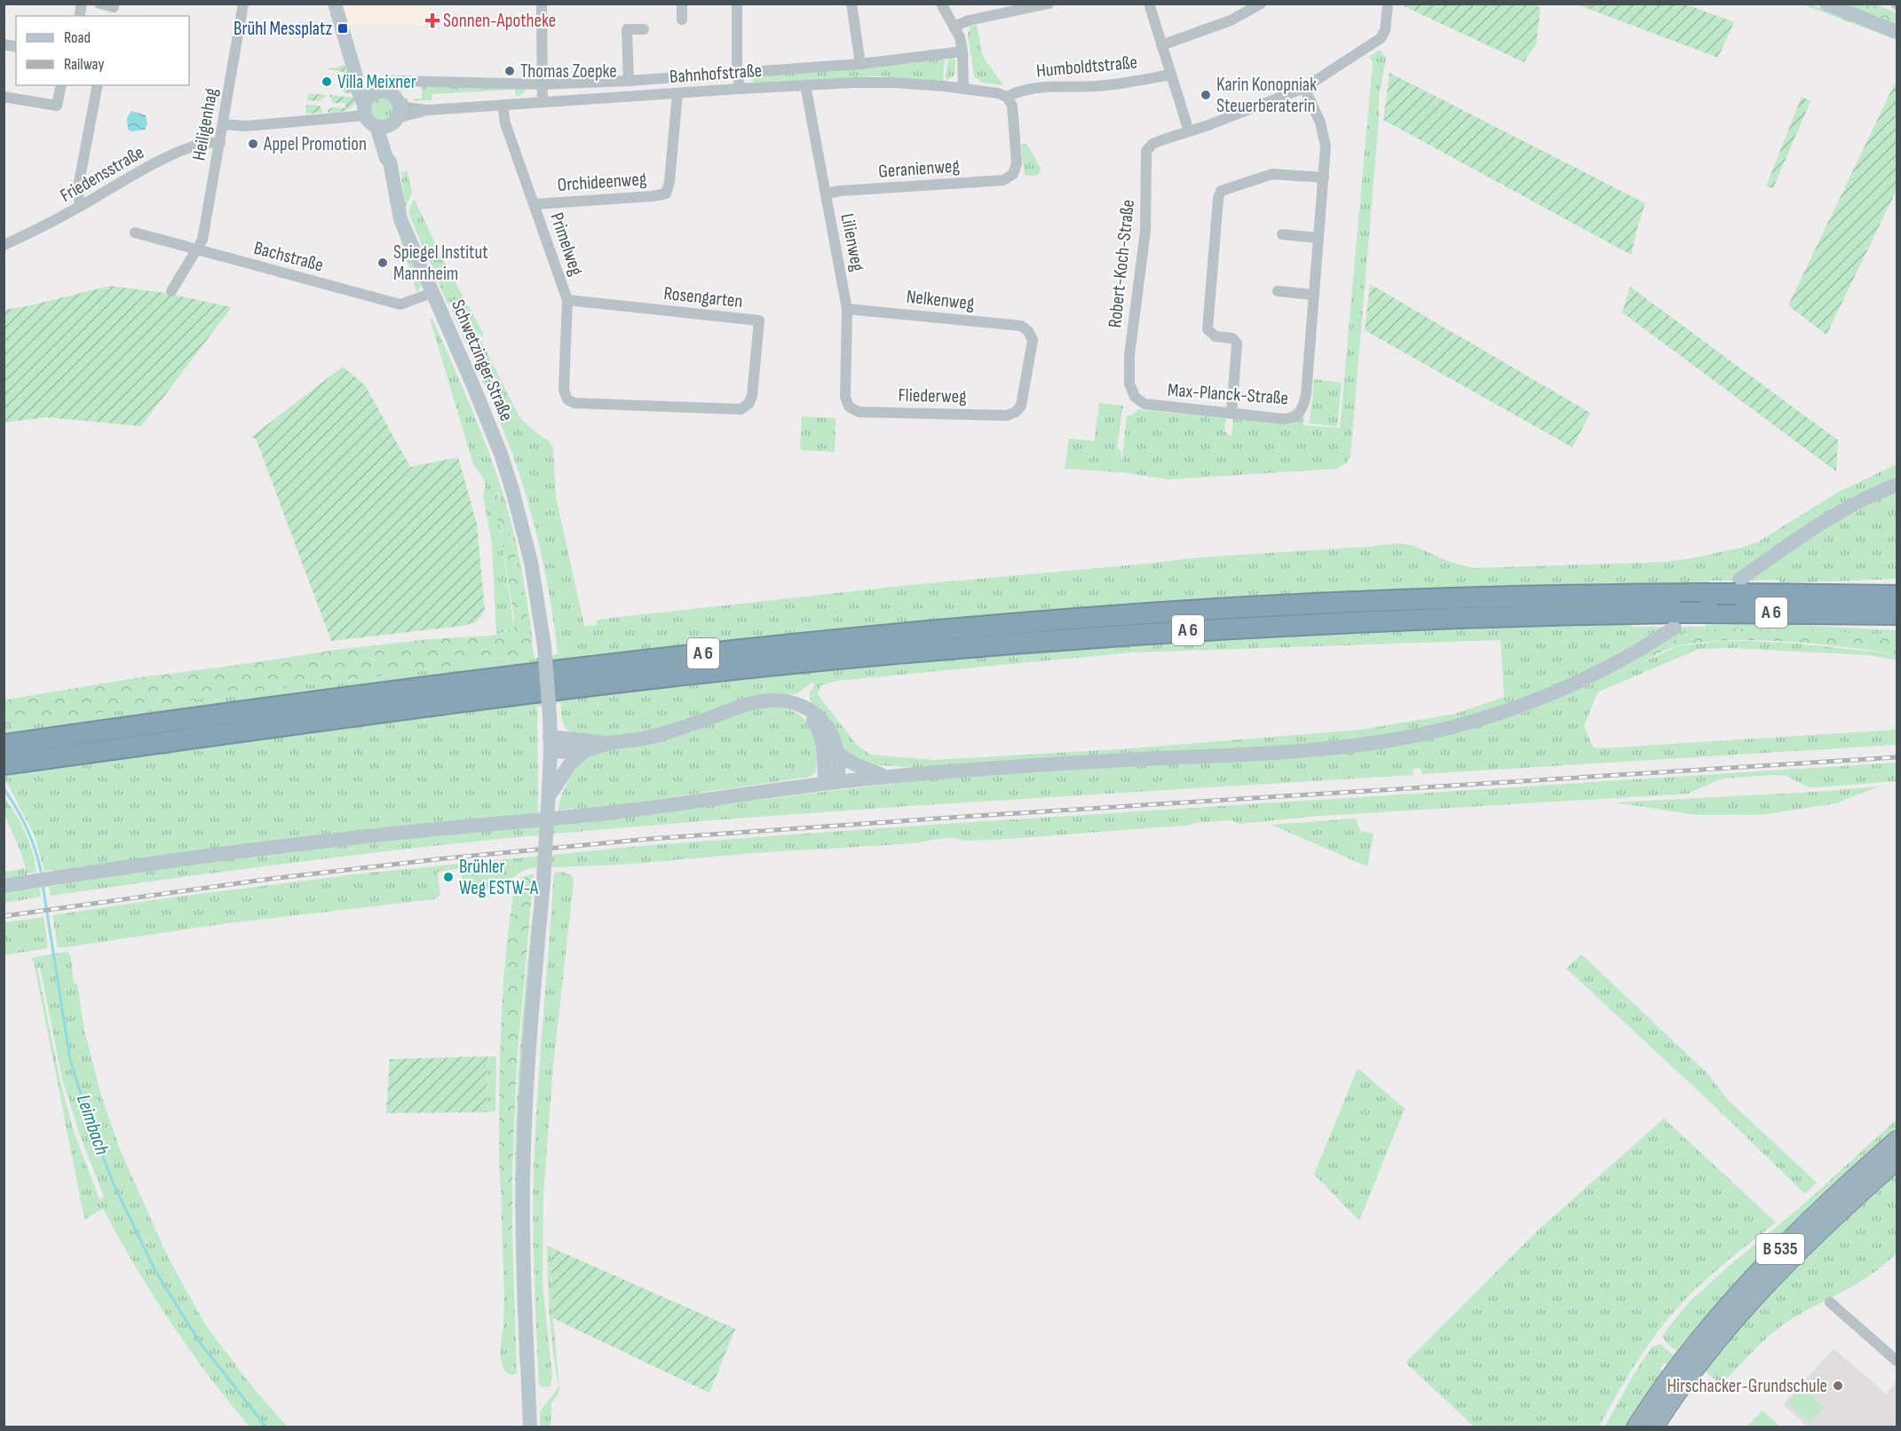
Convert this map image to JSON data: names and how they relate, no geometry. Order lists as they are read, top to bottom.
{
  "streets": {
    "highway": ["A 6", "B 535"],
    "main road": ["Schwetzinger Straße"],
    "street": [
      "Humboldtstraße",
      "Bahnhofstraße",
      "Heiligenhag",
      "Geranienweg",
      "Friedensstraße",
      "Orchideenweg",
      "Lilienweg",
      "Primelweg",
      "Bachstraße",
      "Robert-Koch-Straße",
      "Rosengarten",
      "Nelkenweg",
      "Max-Planck-Straße",
      "Fliederweg"
    ]
  },
  "crossings": [
    ["Humboldtstraße", "Bahnhofstraße"],
    ["Humboldtstraße", "Geranienweg"],
    ["Bahnhofstraße", "Geranienweg"],
    ["Bahnhofstraße", "Orchideenweg"],
    ["Bahnhofstraße", "Lilienweg"],
    ["Bahnhofstraße", "Primelweg"],
    ["Bahnhofstraße", "Schwetzinger Straße"],
    ["Heiligenhag", "Friedensstraße"],
    ["Heiligenhag", "Bachstraße"],
    ["Geranienweg", "Lilienweg"],
    ["Orchideenweg", "Primelweg"],
    ["Lilienweg", "Nelkenweg"],
    ["Lilienweg", "Fliederweg"],
    ["Primelweg", "Rosengarten"],
    ["Bachstraße", "Schwetzinger Straße"],
    ["Robert-Koch-Straße", "Max-Planck-Straße"],
    ["Nelkenweg", "Fliederweg"]
  ],
  "water": ["Leimbach"],
  "places": {
    "health": ["Sonnen-Apotheke"],
    "transit": ["Brühl Messplatz"],
    "other": [
      "Thomas Zoepke",
      "Villa Meixner",
      "Karin Konopniak Steuerberaterin",
      "Appel Promotion",
      "Spiegel Institut Mannheim",
      "Brühler Weg ESTW-A",
      "Hirschacker-Grundschule"
    ]
  },
  "legend": ["Road", "Railway"]
}
